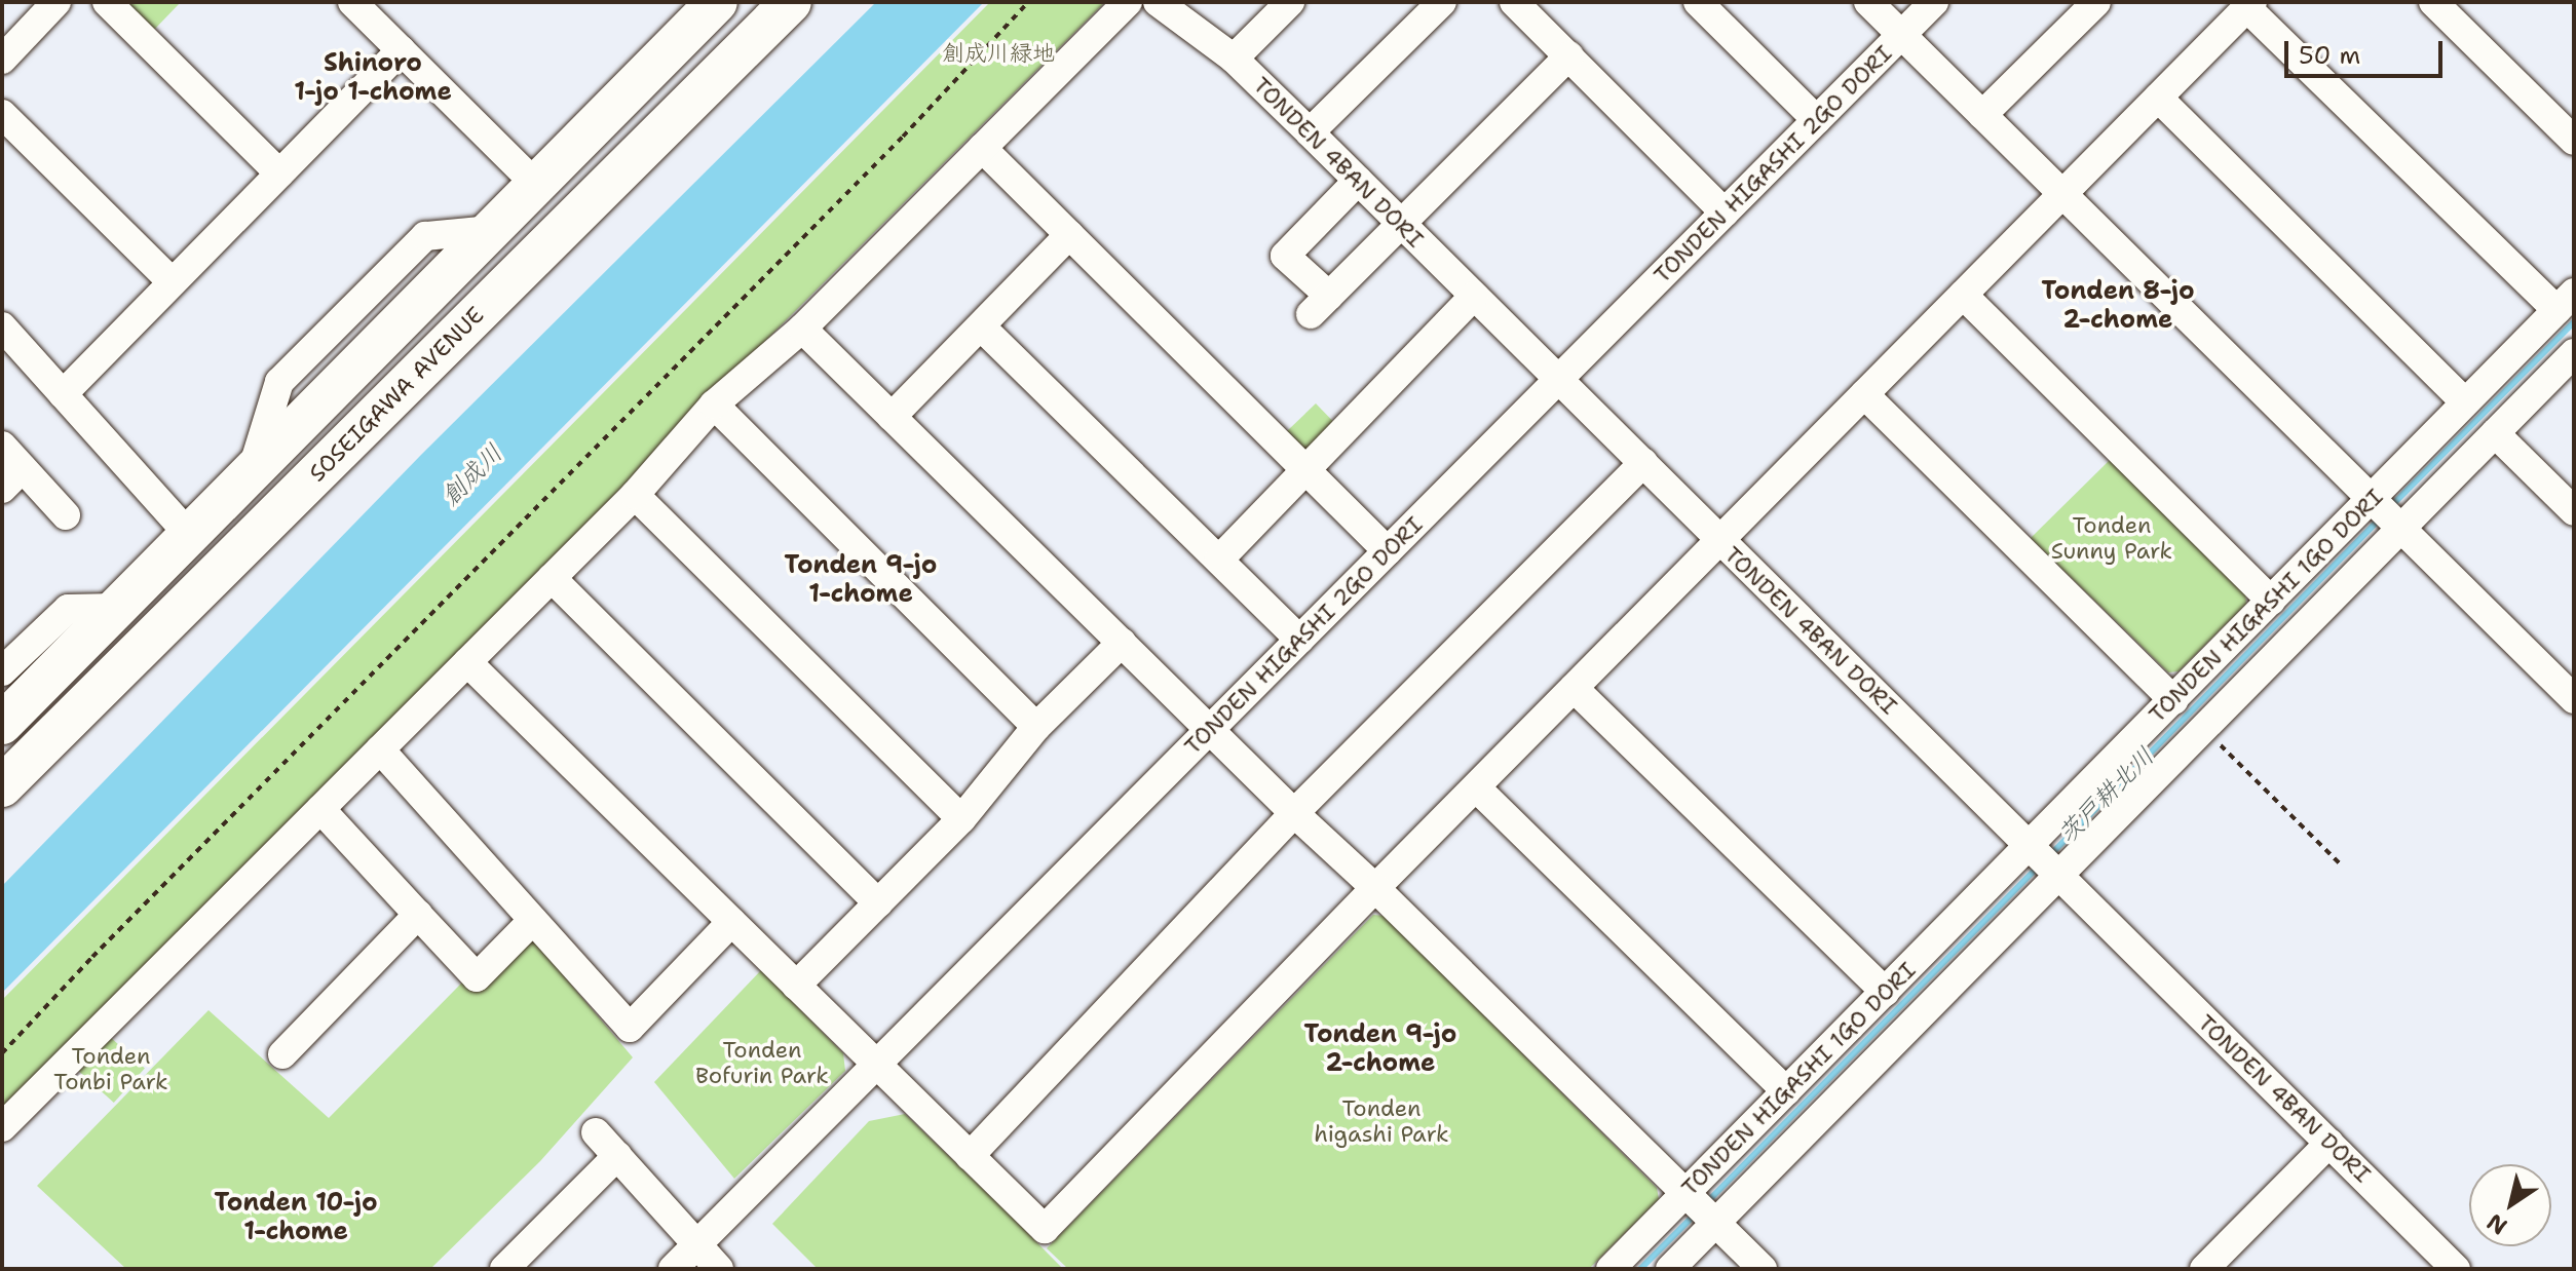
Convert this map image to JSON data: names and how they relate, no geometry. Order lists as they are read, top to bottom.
{
  "streets": {
    "highway": ["SOSEIGAWA AVENUE"],
    "street": ["TONDEN 4BAN DORI", "TONDEN HIGASHI 2GO DORI", "TONDEN HIGASHI 1GO DORI"]
  },
  "crossings": [
    ["TONDEN 4BAN DORI", "TONDEN HIGASHI 2GO DORI"],
    ["TONDEN 4BAN DORI", "TONDEN HIGASHI 1GO DORI"]
  ],
  "districts": [
    "Shinoro 1-jo 1-chome",
    "Tonden 8-jo 2-chome",
    "Tonden 9-jo 1-chome",
    "Tonden 9-jo 2-chome",
    "Tonden 10-jo 1-chome"
  ],
  "water": ["創成川", "茨戸耕北川"],
  "parks": [
    "創成川緑地",
    "Tonden Sunny Park",
    "Tonden Bofurin Park",
    "Tonden Tonbi Park",
    "Tonden higashi Park"
  ],
  "scale_bar": "50 m",
  "north": "bottom left"
}
